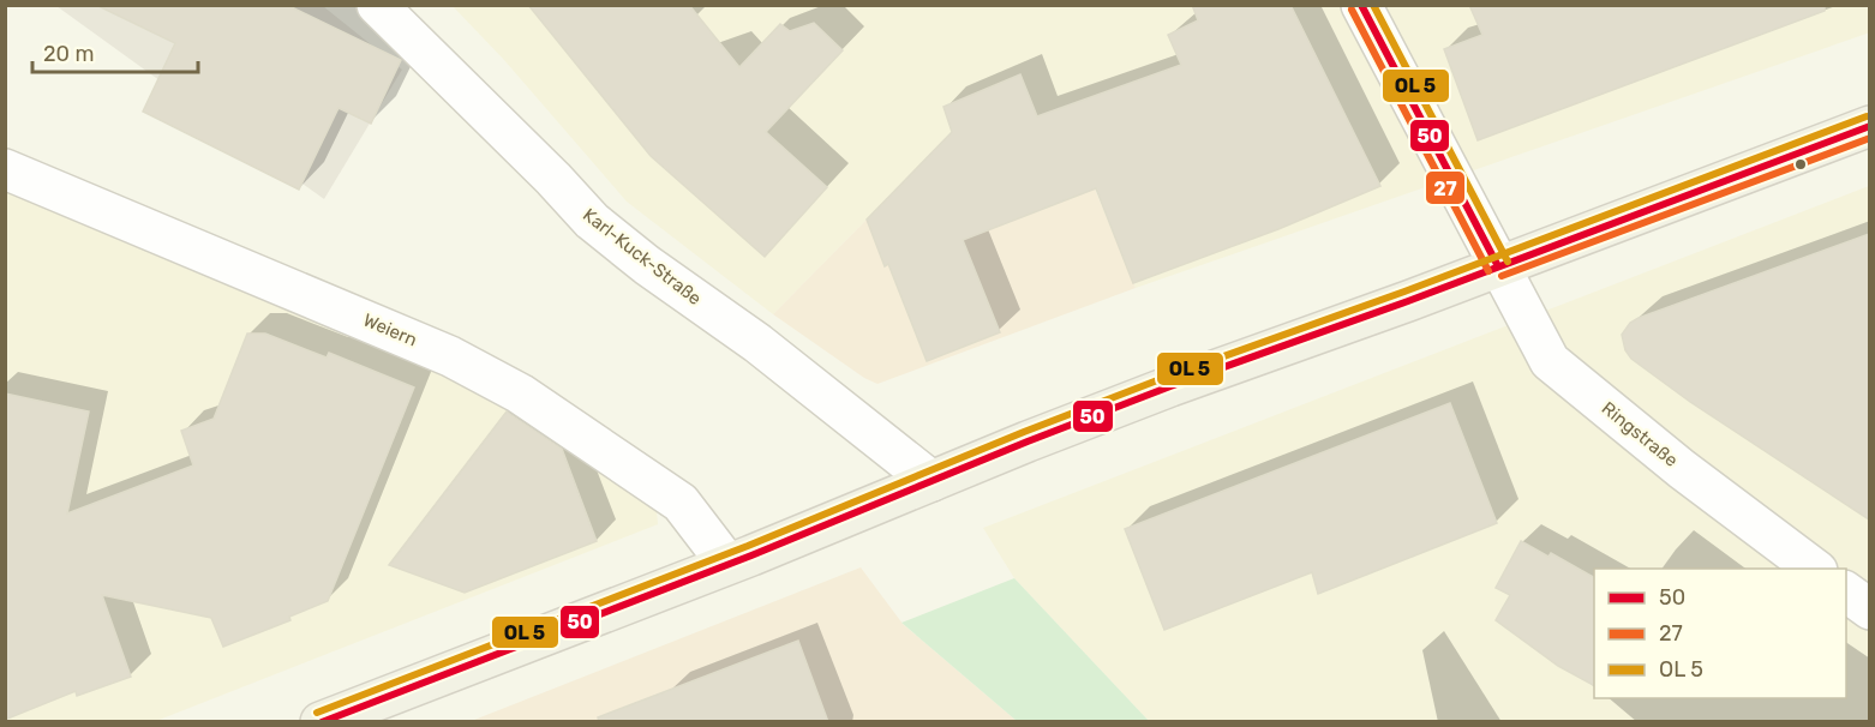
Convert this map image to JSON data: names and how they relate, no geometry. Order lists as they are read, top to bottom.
{
  "streets": {
    "street": ["Karl-Kuck-Straße", "Weiern", "Ringstraße"]
  },
  "lines": ["transit line 50", "transit line 27"],
  "legend": ["50", "27", "OL 5"],
  "scale_bar": "20 m"
}
